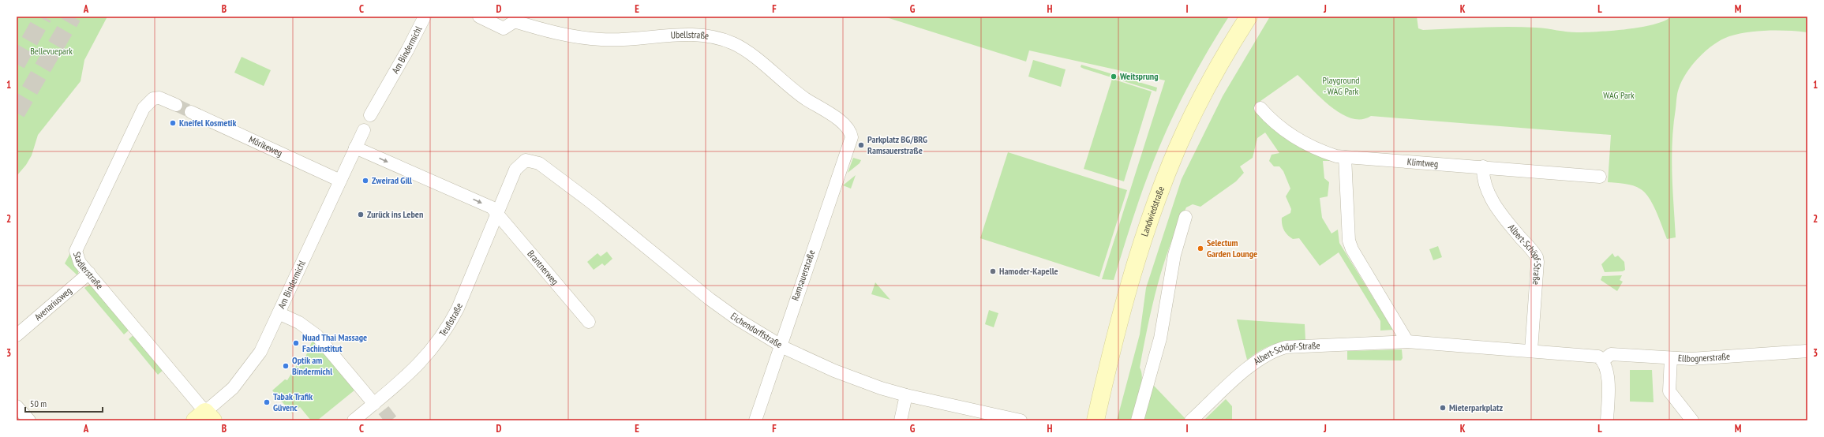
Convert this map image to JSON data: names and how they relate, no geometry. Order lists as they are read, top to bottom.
{
  "streets": {
    "main road": ["Landwiedstraße"],
    "street": [
      "Ubellstraße",
      "Am Bindermichl",
      "Mörikeweg",
      "Klimtweg",
      "Albert-Schöpf-Straße",
      "Brantnerweg",
      "Stadlerstraße",
      "Ramsauerstraße",
      "Avenariusweg",
      "Teuflstraße",
      "Eichendorffstraße",
      "Ellbognerstraße"
    ]
  },
  "crossings": [
    ["Ubellstraße", "Ramsauerstraße"],
    ["Am Bindermichl", "Mörikeweg"],
    ["Am Bindermichl", "Stadlerstraße"],
    ["Klimtweg", "Albert-Schöpf-Straße"],
    ["Albert-Schöpf-Straße", "Ellbognerstraße"],
    ["Brantnerweg", "Teuflstraße"],
    ["Stadlerstraße", "Avenariusweg"],
    ["Ramsauerstraße", "Eichendorffstraße"],
    ["Teuflstraße", "Eichendorffstraße"]
  ],
  "parks": ["Bellevuepark", "Playground - WAG Park", "WAG Park"],
  "places": [
    "Weitsprung",
    "Kneifel Kosmetik",
    "Parkplatz BG/BRG Ramsauerstraße",
    "Zweirad Gill",
    "Zurück ins Leben",
    "Selectum Garden Lounge",
    "Hamoder-Kapelle",
    "Nuad Thai Massage Fachinstitut",
    "Optik am Bindermichl",
    "Tabak Trafik Güvenc",
    "Mieterparkplatz"
  ],
  "scale_bar": "50 m",
  "grid": {
    "columns": [
      "A",
      "B",
      "C",
      "D",
      "E",
      "F",
      "G",
      "H",
      "I",
      "J",
      "K",
      "L",
      "M"
    ],
    "rows": ["1", "2", "3"]
  }
}
